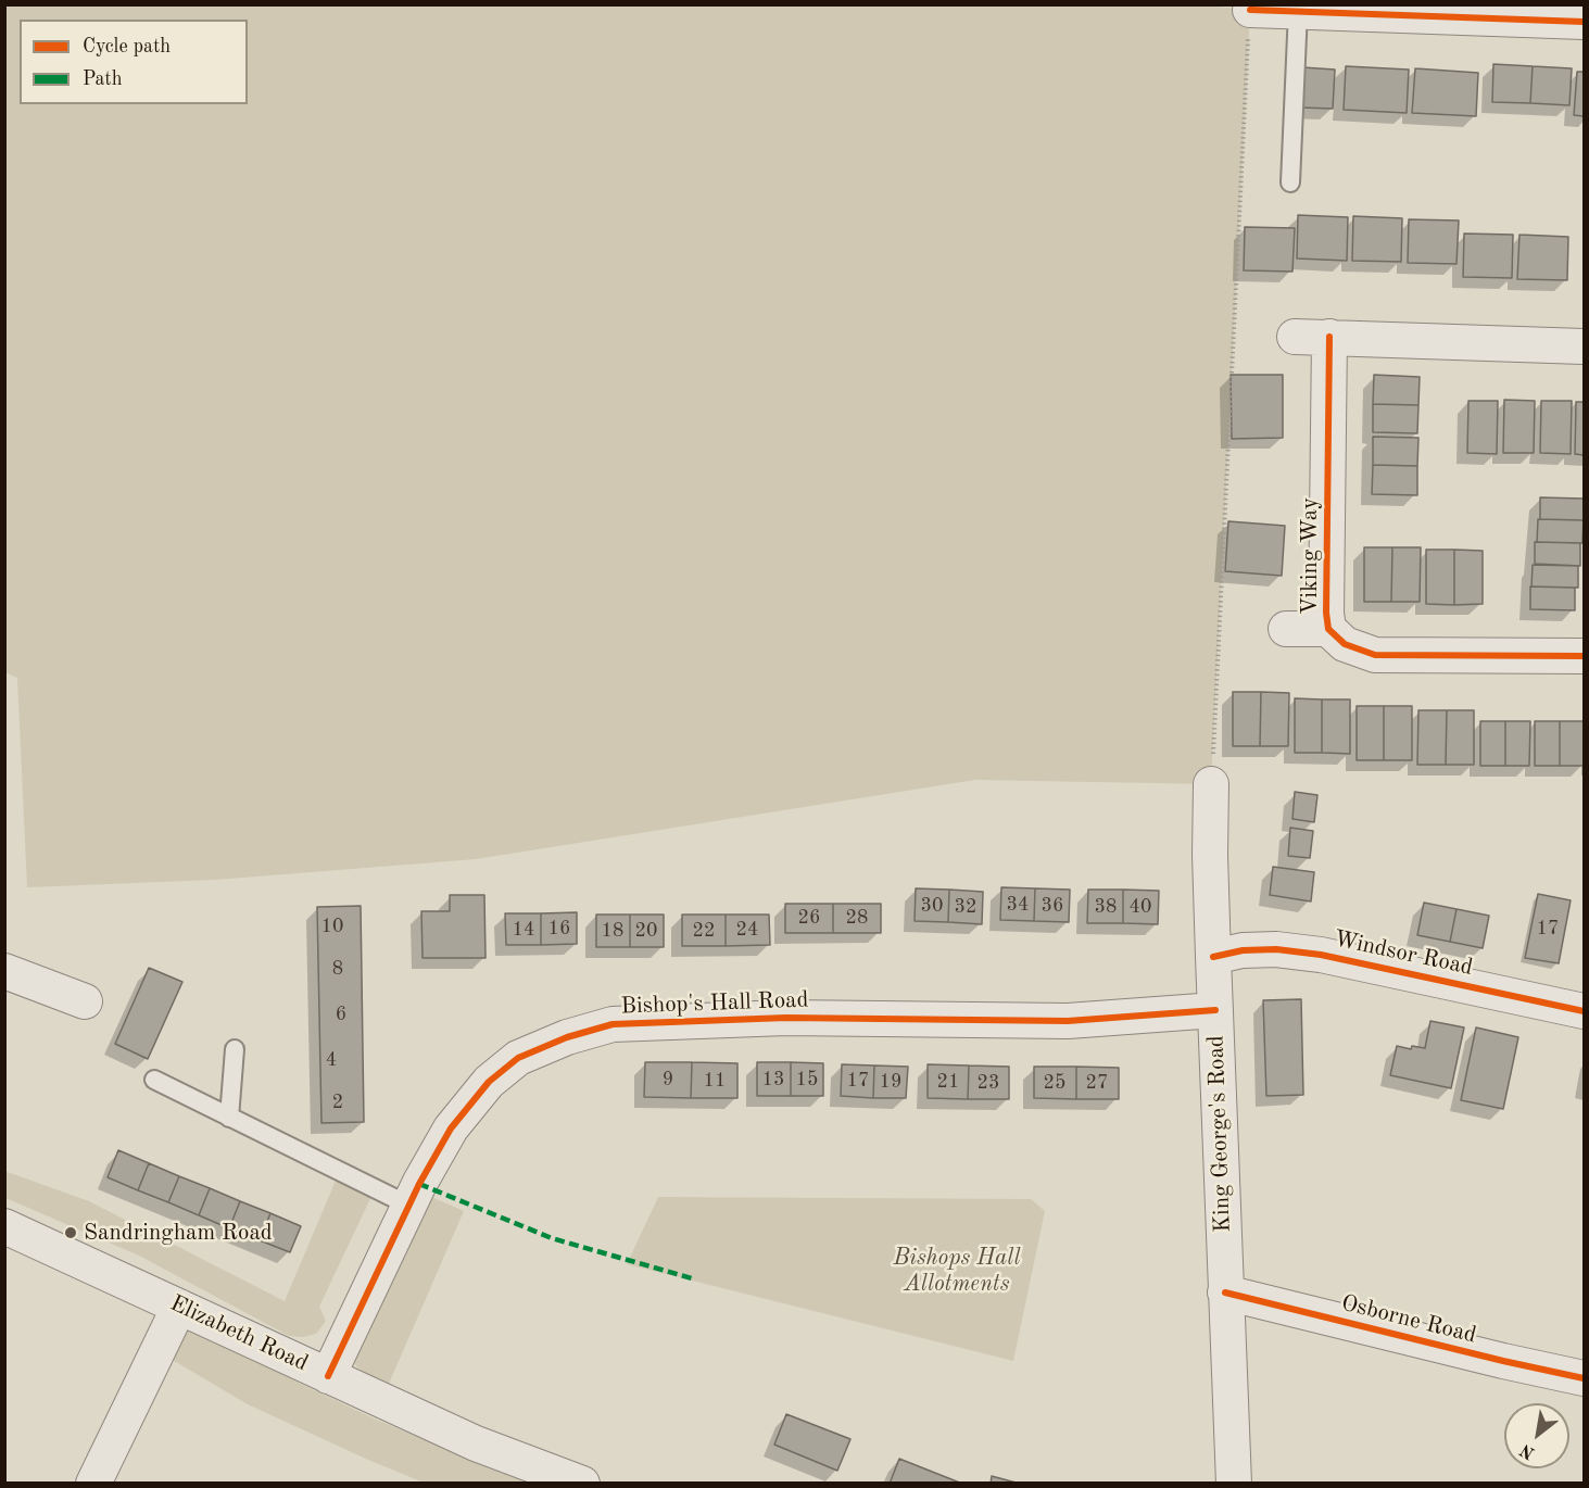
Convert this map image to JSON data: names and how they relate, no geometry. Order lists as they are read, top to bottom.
{
  "streets": {
    "street": [
      "Viking Way",
      "Windsor Road",
      "Bishop's Hall Road",
      "King George's Road",
      "Osborne Road",
      "Elizabeth Road"
    ]
  },
  "crossings": [
    ["Windsor Road", "King George's Road"],
    ["Bishop's Hall Road", "King George's Road"],
    ["Bishop's Hall Road", "Elizabeth Road"],
    ["King George's Road", "Osborne Road"]
  ],
  "parks": ["Bishops Hall Allotments"],
  "places": ["Sandringham Road"],
  "house_numbers": [
    "34",
    "30",
    "36",
    "32",
    "38",
    "40",
    "26",
    "28",
    "10",
    "16",
    "17",
    "14",
    "24",
    "18",
    "20",
    "22",
    "8",
    "6",
    "4",
    "9",
    "13",
    "15",
    "11",
    "17",
    "19",
    "21",
    "23",
    "25",
    "27",
    "2"
  ],
  "legend": ["Cycle path", "Path"],
  "north": "bottom left"
}
